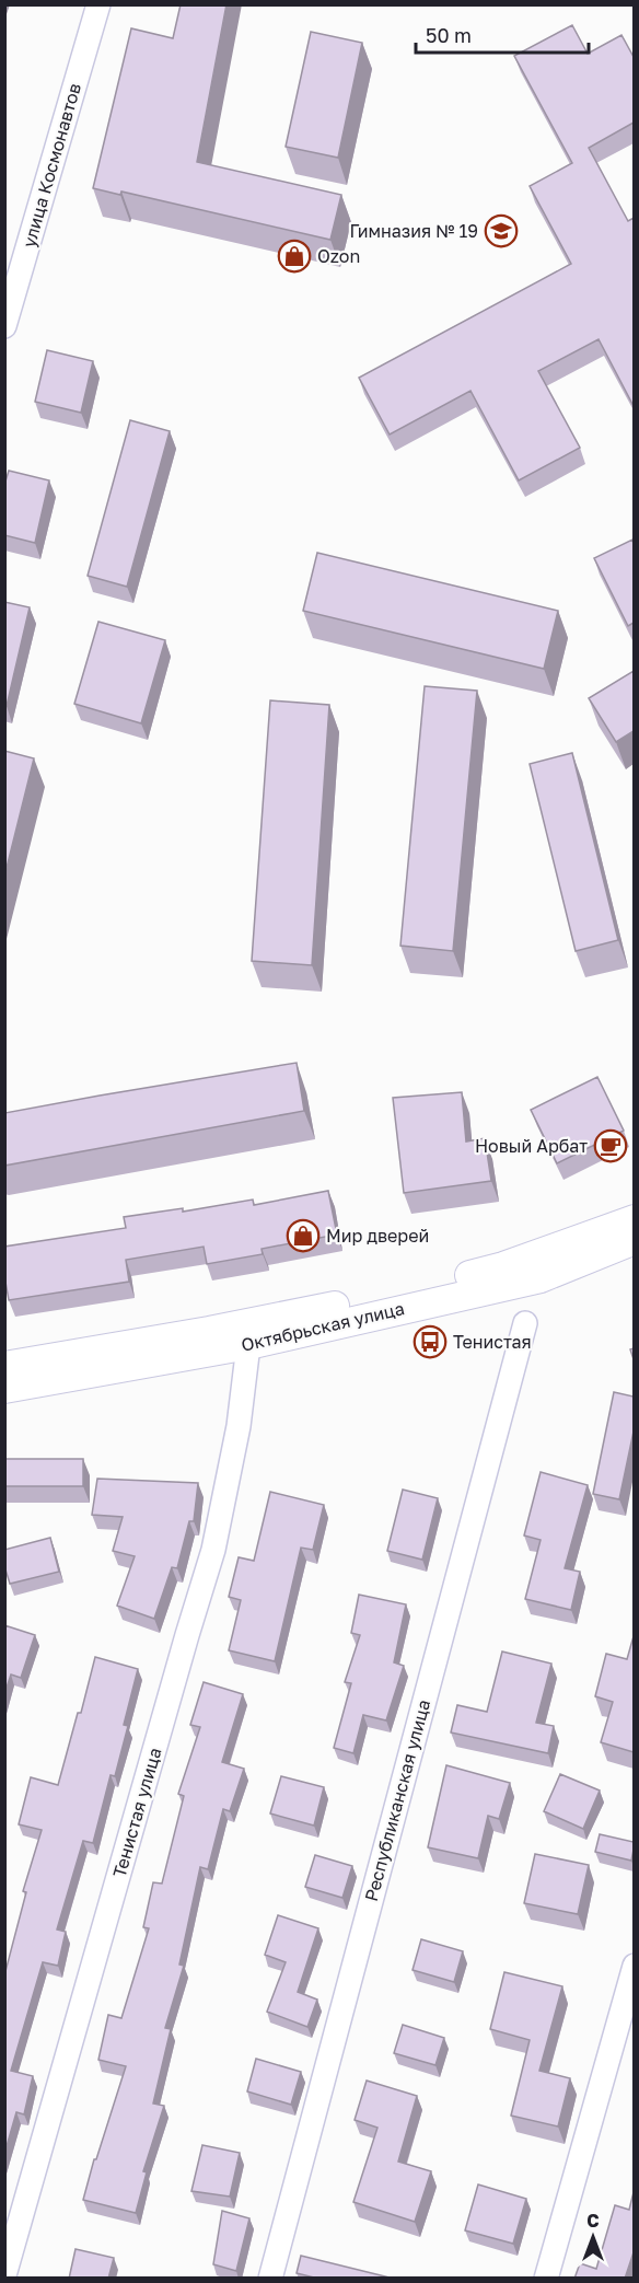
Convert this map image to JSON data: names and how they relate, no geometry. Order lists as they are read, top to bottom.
{
  "streets": {
    "main road": ["Октябрьская улица"],
    "street": ["улица Космонавтов", "Республиканская улица", "Тенистая улица"]
  },
  "crossings": [
    ["Октябрьская улица", "Тенистая улица"]
  ],
  "places": {
    "school or university": ["Гимназия № 19"],
    "shop": ["Ozon", "Мир дверей"],
    "cafe": ["Новый Арбат"],
    "bus stop": ["Тенистая"]
  },
  "scale_bar": "50 m",
  "north": "top"
}
